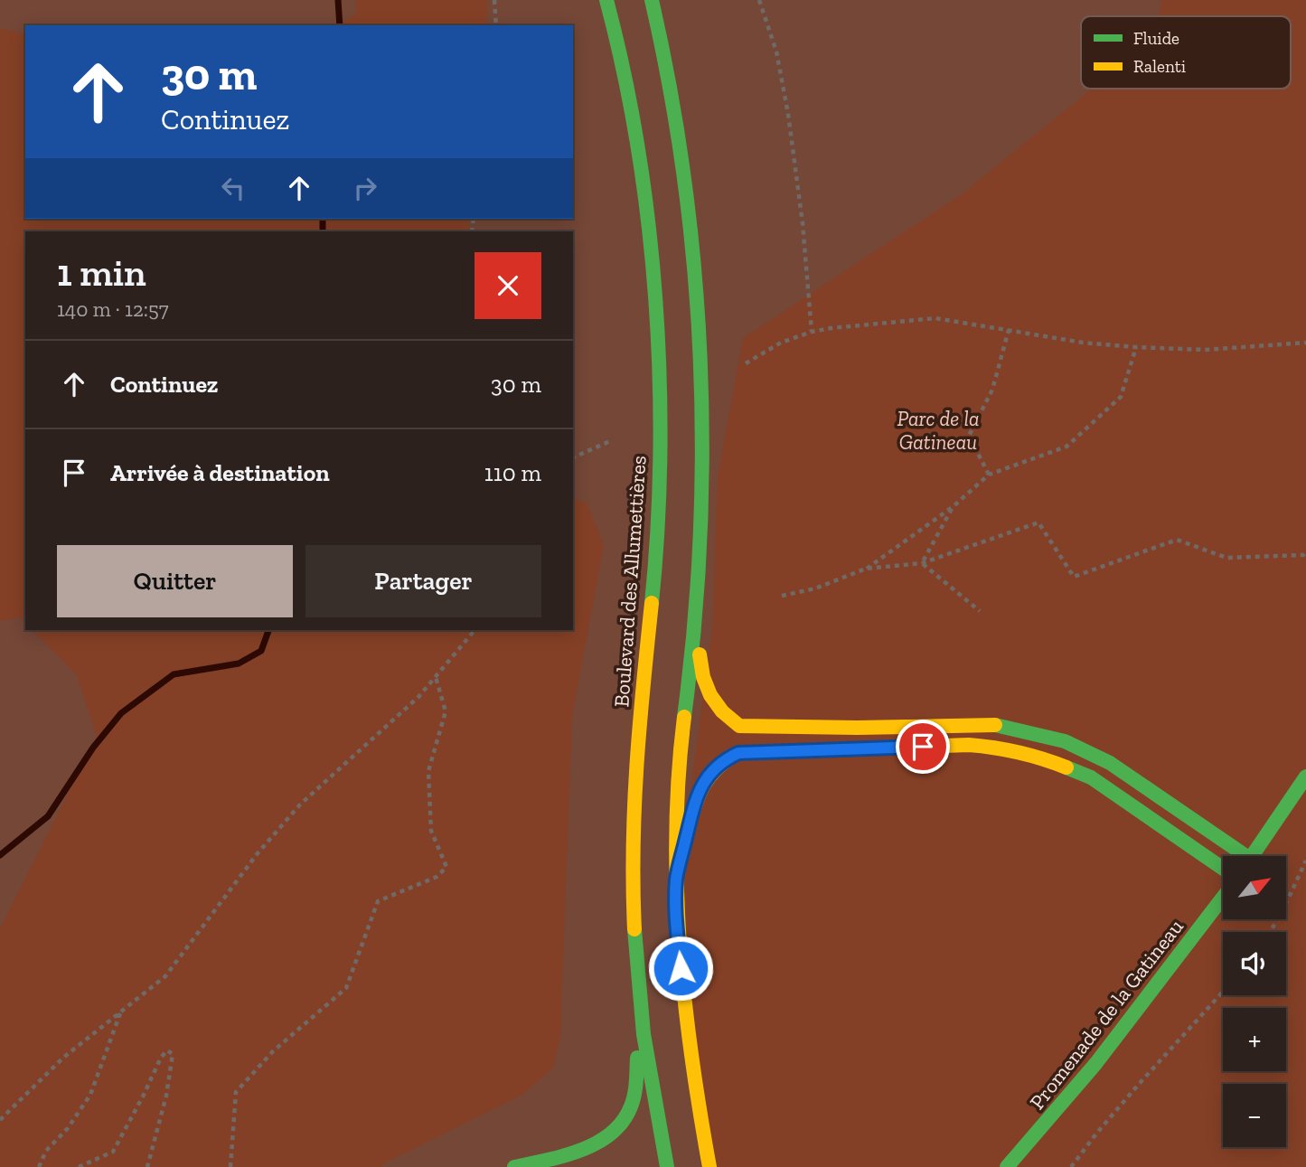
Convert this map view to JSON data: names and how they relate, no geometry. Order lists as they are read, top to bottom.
{
  "streets": {
    "main road": ["Boulevard des Allumettières", "Promenade de la Gatineau"]
  },
  "parks": ["Parc de la Gatineau"],
  "legend": ["Fluide", "Ralenti"],
  "north": "top right",
  "page": {
    "turn": ["30 m", "Continuez"],
    "heading": ["1 min", "140 m · 12:57"],
    "list": [
      {
        "name": "Continuez",
        "value": "30 m"
      },
      {
        "name": "Arrivée à destination",
        "value": "110 m"
      }
    ],
    "buttons": ["Quitter", "Partager"],
    "map_buttons": ["+", "−"]
  }
}
